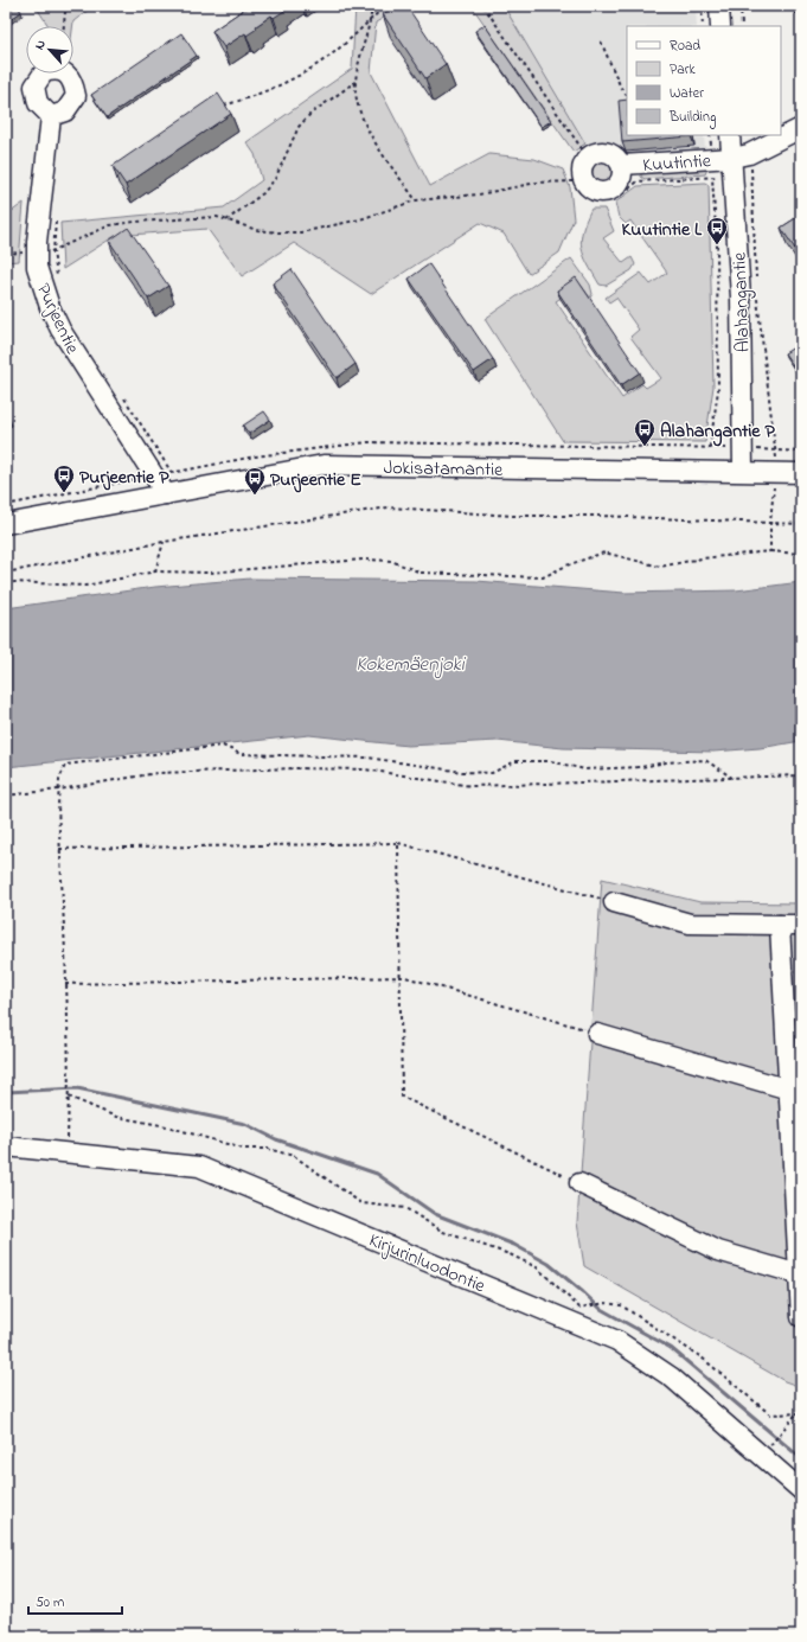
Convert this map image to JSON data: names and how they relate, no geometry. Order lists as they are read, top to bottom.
{
  "streets": {
    "street": [
      "Kuutintie",
      "Alahangantie",
      "Purjeentie",
      "Jokisatamantie",
      "Kirjurinluodontie"
    ]
  },
  "crossings": [
    ["Kuutintie", "Alahangantie"],
    ["Alahangantie", "Jokisatamantie"],
    ["Purjeentie", "Jokisatamantie"]
  ],
  "water": ["Kokemäenjoki"],
  "places": {
    "bus stop": [
      "Kuutintie L",
      "Alahangantie P",
      "Purjeentie P",
      "Purjeentie E"
    ]
  },
  "legend": [
    "Road",
    "Park",
    "Water",
    "Building"
  ],
  "scale_bar": "50 m",
  "north": "top left"
}
